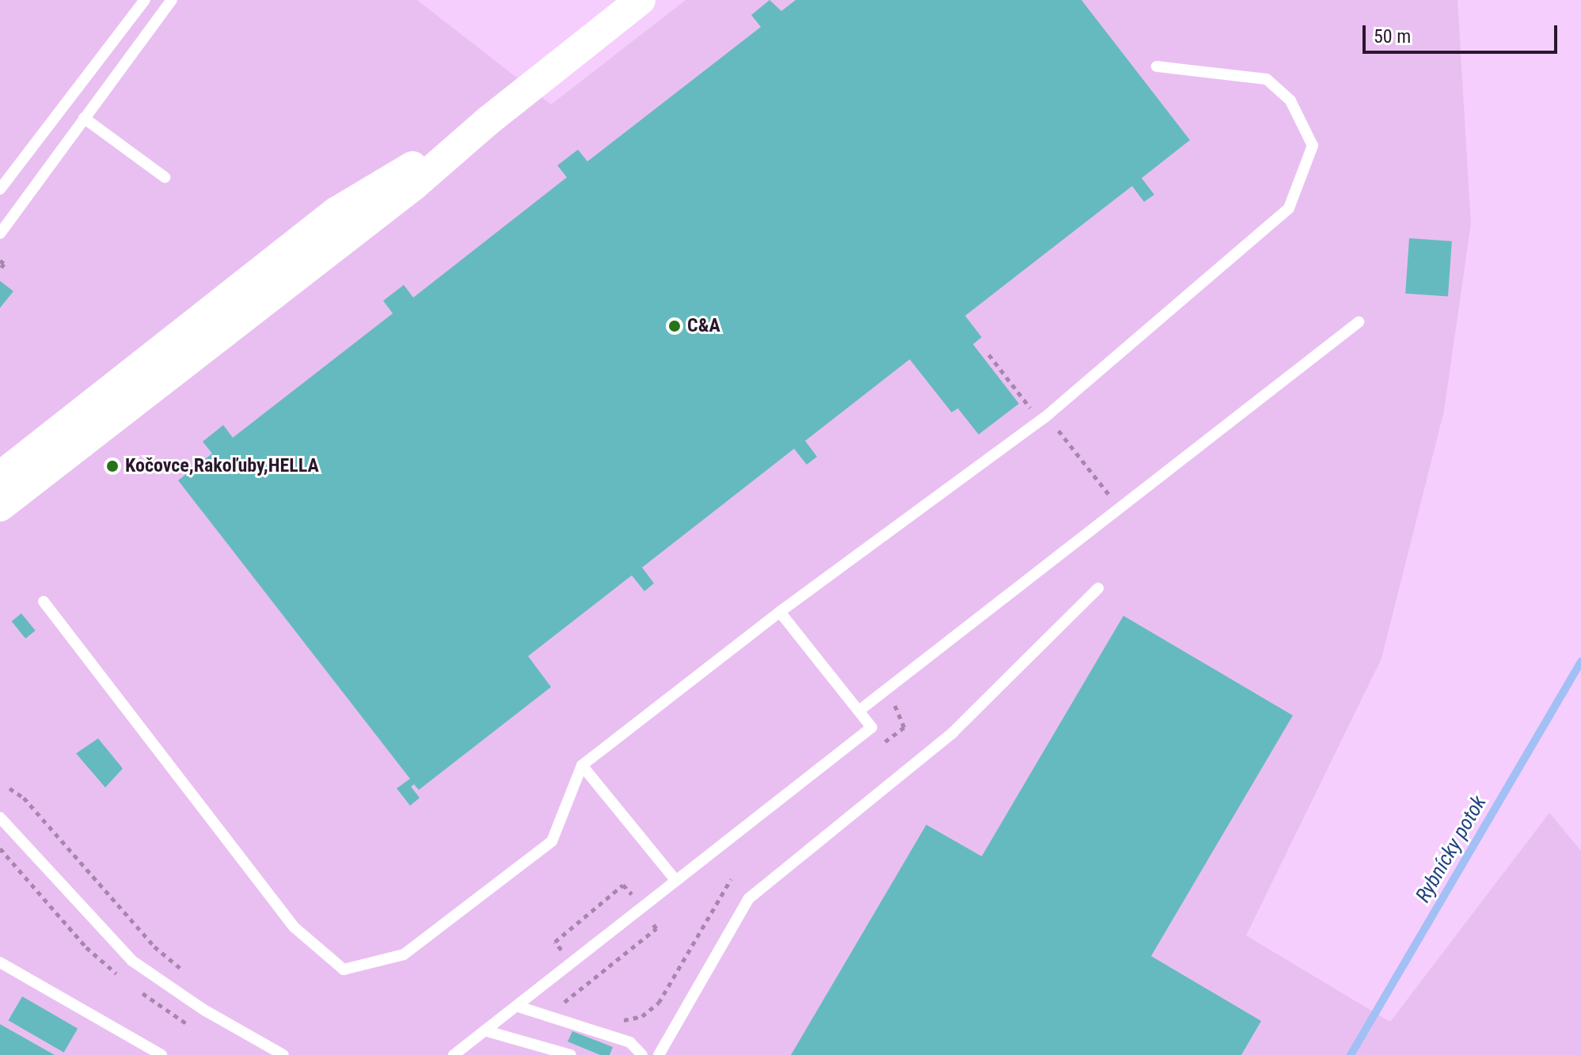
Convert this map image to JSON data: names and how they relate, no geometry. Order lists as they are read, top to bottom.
{
  "water": ["Rybnícky potok"],
  "places": ["C&A", "Kočovce,Rakoľuby,HELLA"],
  "scale_bar": "50 m"
}
